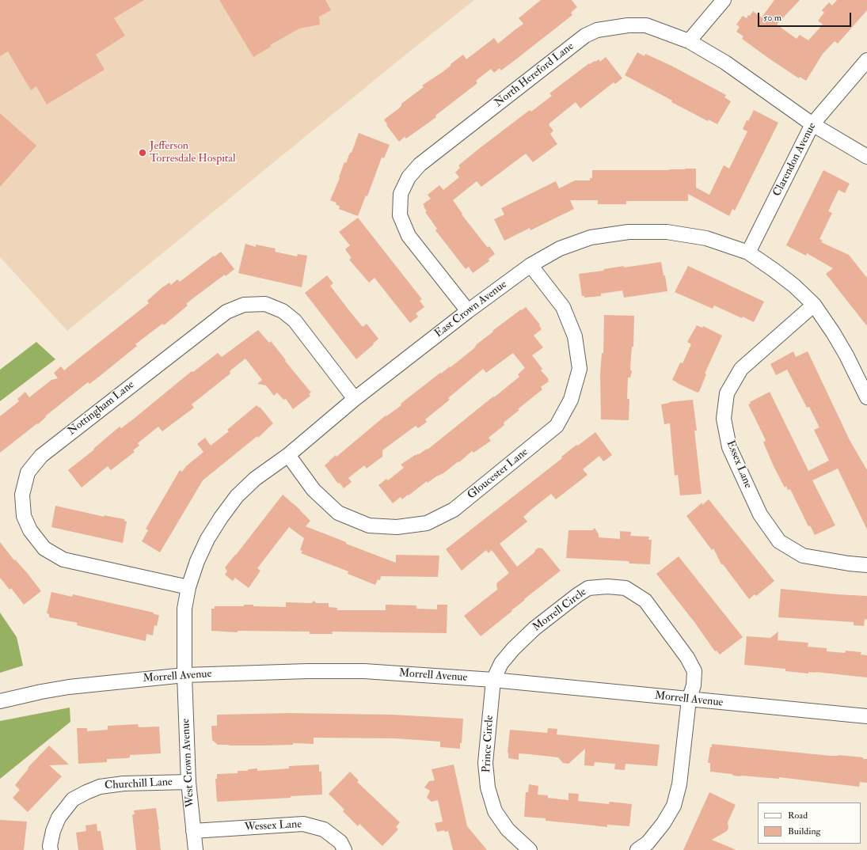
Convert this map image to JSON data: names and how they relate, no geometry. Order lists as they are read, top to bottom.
{
  "streets": {
    "street": [
      "North Hereford Lane",
      "Clarendon Avenue",
      "East Crown Avenue",
      "Nottingham Lane",
      "Essex Lane",
      "Gloucester Lane",
      "Morrell Circle",
      "Morrell Avenue",
      "Prince Circle",
      "West Crown Avenue",
      "Churchill Lane",
      "Wessex Lane"
    ]
  },
  "crossings": [
    ["North Hereford Lane", "Clarendon Avenue"],
    ["North Hereford Lane", "East Crown Avenue"],
    ["Clarendon Avenue", "East Crown Avenue"],
    ["East Crown Avenue", "Nottingham Lane"],
    ["East Crown Avenue", "Essex Lane"],
    ["East Crown Avenue", "Gloucester Lane"],
    ["East Crown Avenue", "Morrell Avenue"],
    ["East Crown Avenue", "West Crown Avenue"],
    ["Morrell Circle", "Morrell Avenue"],
    ["Morrell Circle", "Prince Circle"],
    ["Morrell Avenue", "Prince Circle"],
    ["Morrell Avenue", "West Crown Avenue"],
    ["West Crown Avenue", "Churchill Lane"],
    ["West Crown Avenue", "Wessex Lane"]
  ],
  "places": ["Jefferson Torresdale Hospital"],
  "legend": ["Road", "Building"],
  "scale_bar": "50 m"
}
